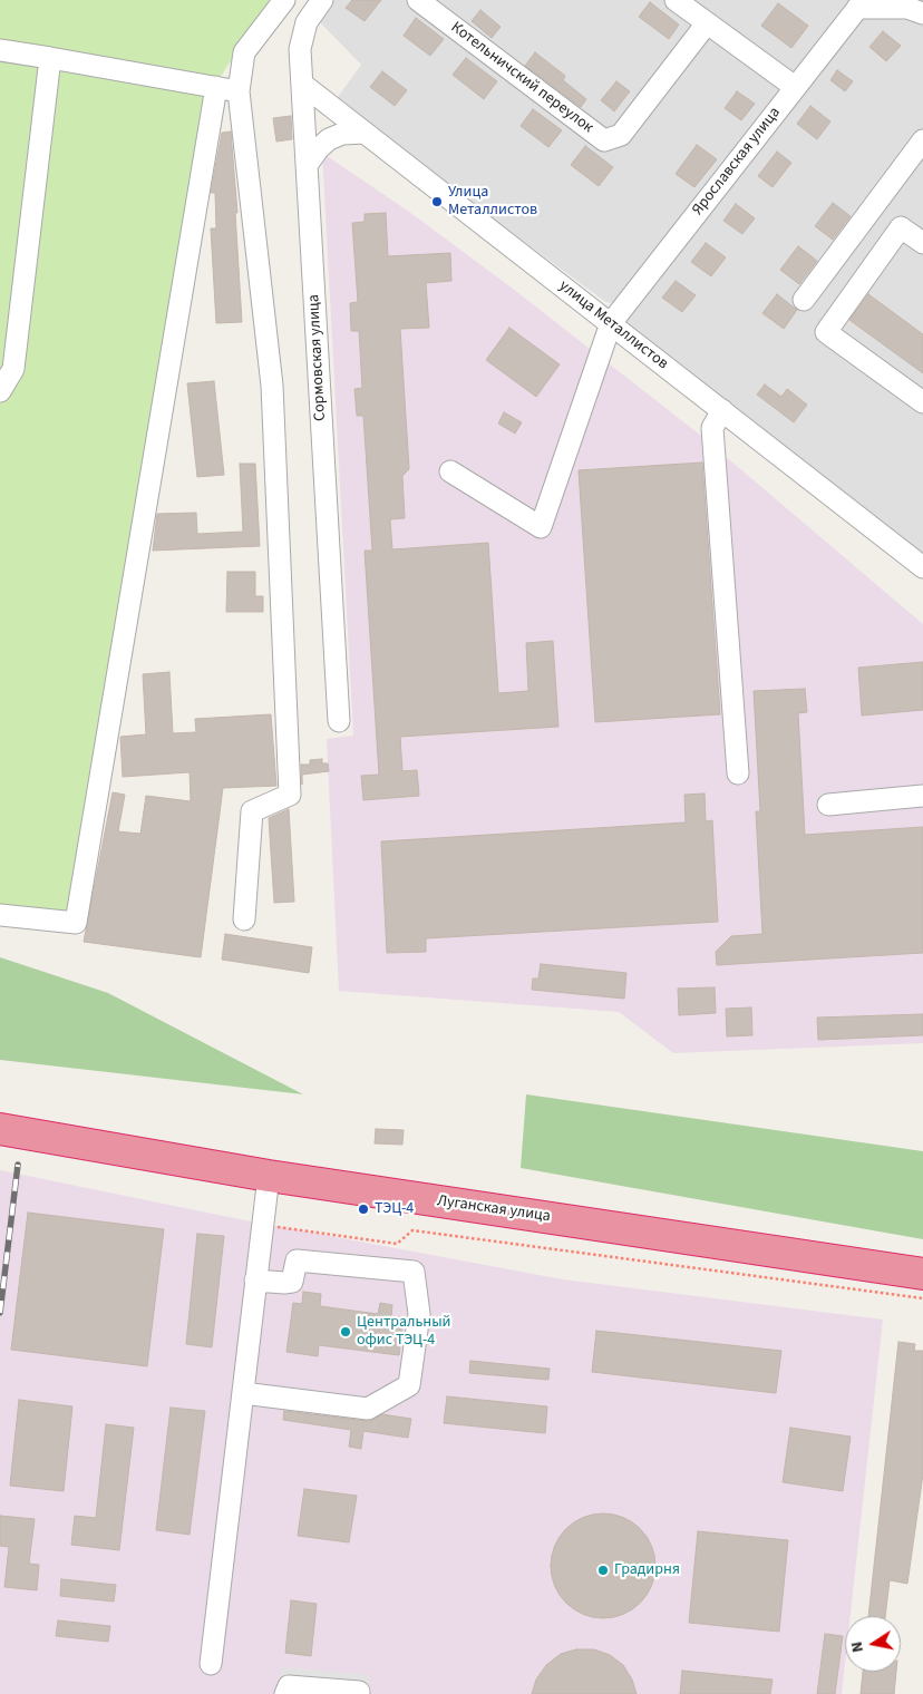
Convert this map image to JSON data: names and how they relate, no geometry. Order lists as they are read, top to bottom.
{
  "streets": {
    "highway": ["Луганская улица"],
    "street": [
      "Котельничский переулок",
      "Ярославская улица",
      "улица Металлистов",
      "Сормовская улица"
    ]
  },
  "crossings": [
    ["Ярославская улица", "улица Металлистов"],
    ["улица Металлистов", "Сормовская улица"]
  ],
  "places": [
    "Улица Металлистов",
    "ТЭЦ-4",
    "Центральный офис ТЭЦ-4",
    "Градирня"
  ],
  "north": "left"
}
